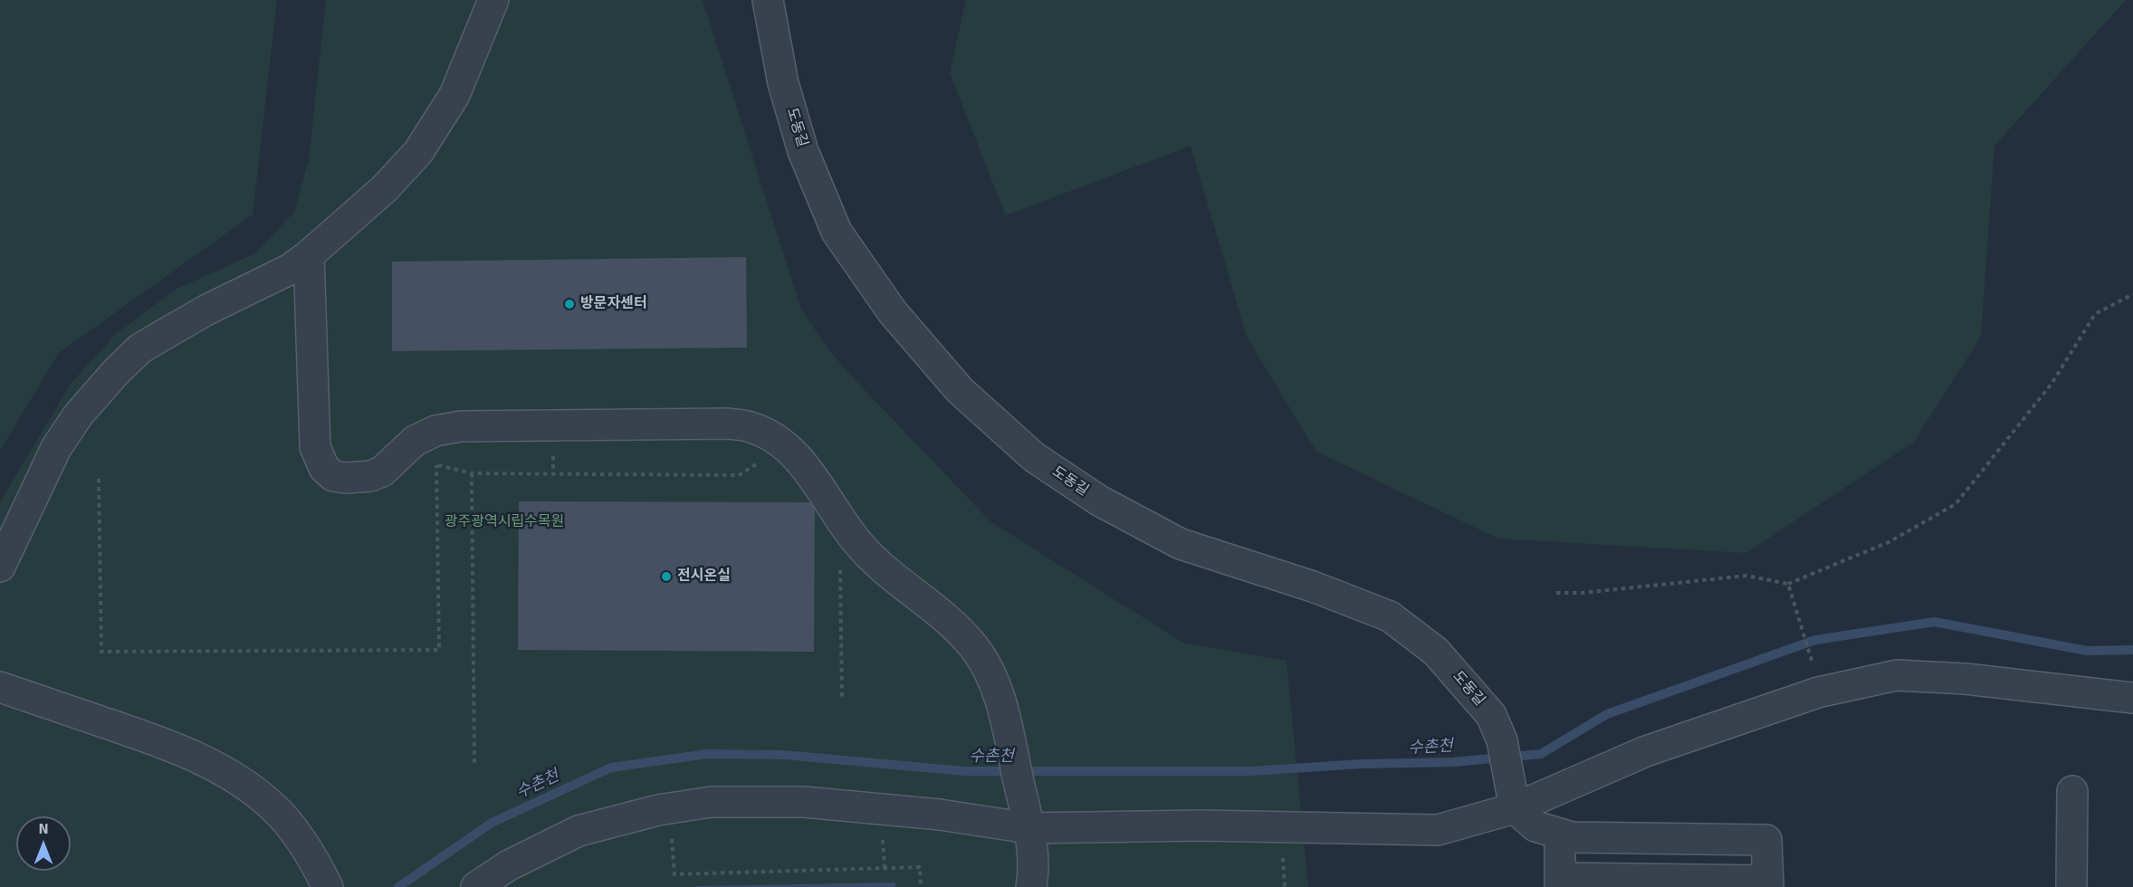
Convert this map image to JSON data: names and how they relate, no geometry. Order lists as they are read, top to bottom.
{
  "streets": {
    "street": ["도동길"]
  },
  "water": ["수촌천"],
  "parks": ["광주광역시립수목원"],
  "places": ["방문자센터", "전시온실"],
  "north": "top"
}
